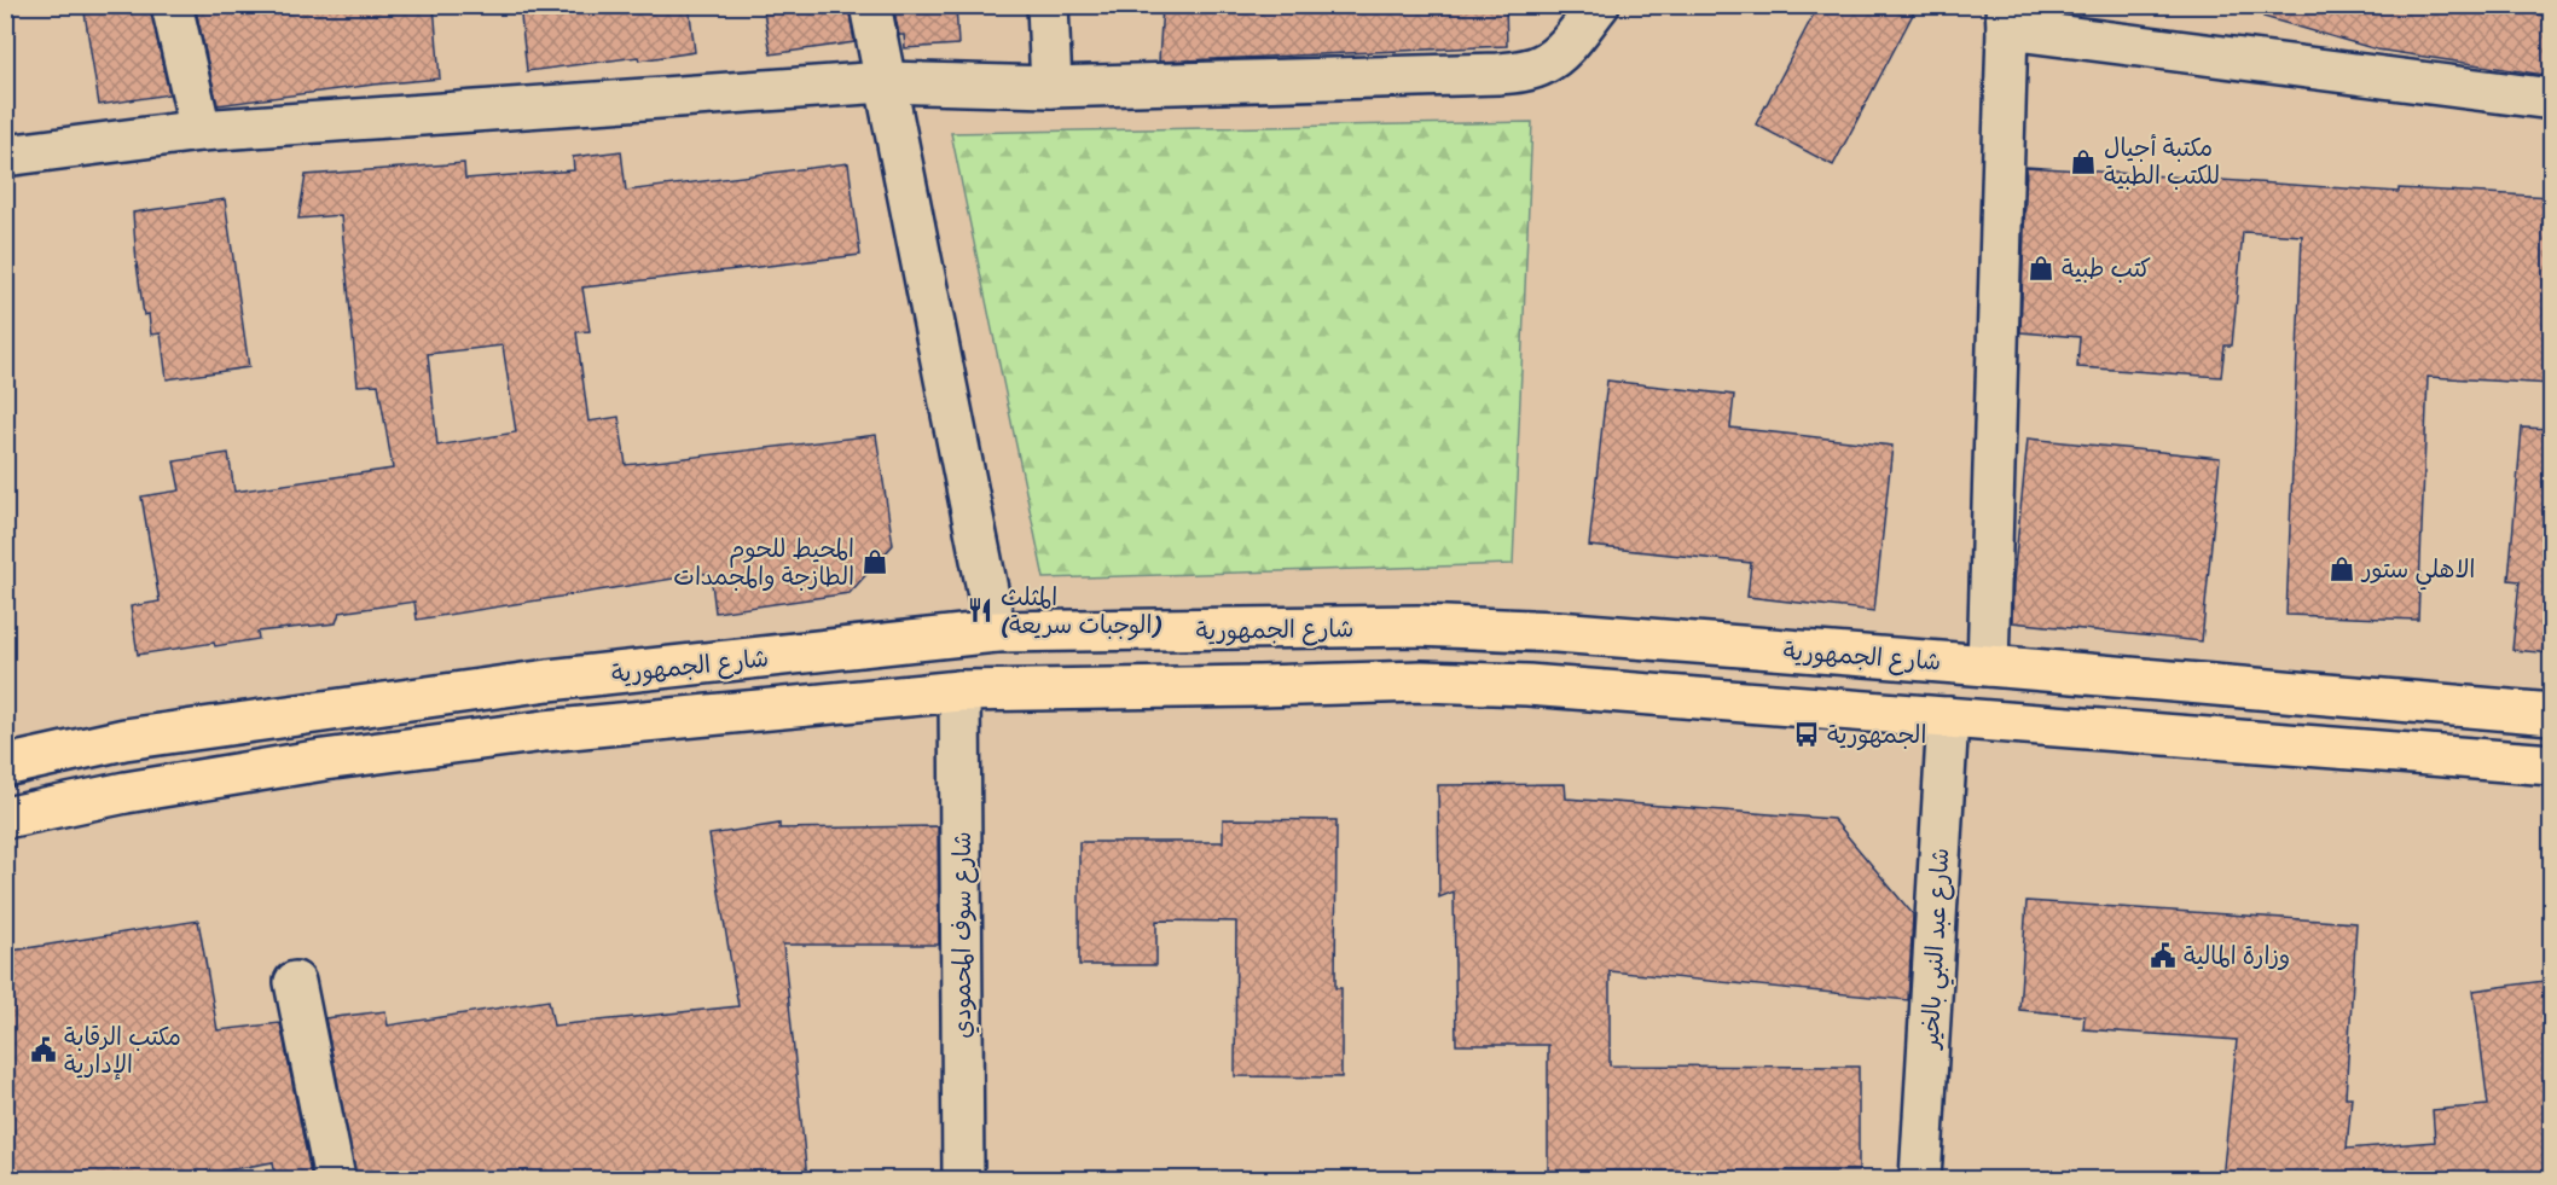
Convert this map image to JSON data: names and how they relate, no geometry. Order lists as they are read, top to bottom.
{
  "streets": {
    "main road": ["شارع الجمهورية"],
    "street": ["شارع سوف المحمودي", "شارع عبد النبي بالخير"]
  },
  "places": {
    "shop": [
      "مكتبة أجيال للكتب الطبية",
      "كتب طبية",
      "المحيط للحوم الطازجة والمجمدات",
      "الاهلي ستور"
    ],
    "restaurant": ["المثلث (الوجبات سريعة)"],
    "bus stop": ["الجمهورية"],
    "public building": ["وزارة المالية", "مكتب الرقابة الإدارية"]
  }
}
